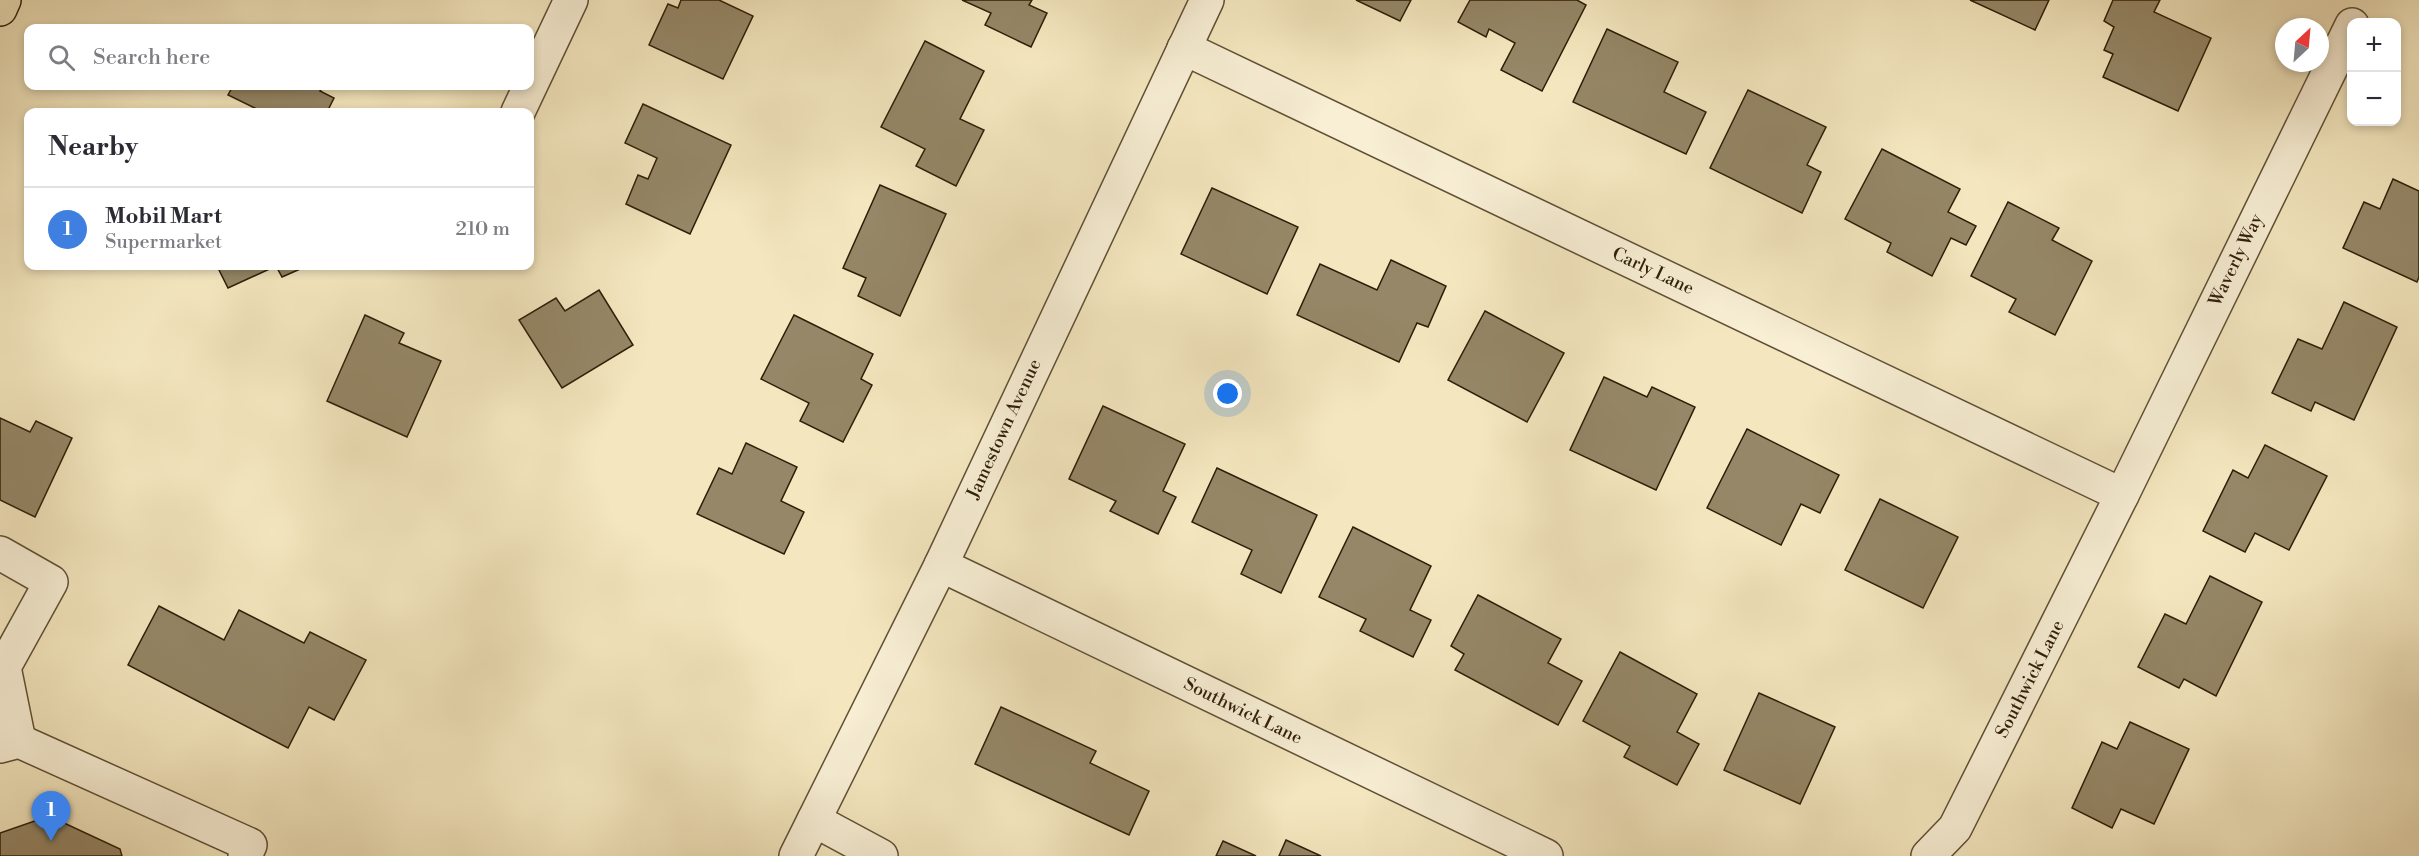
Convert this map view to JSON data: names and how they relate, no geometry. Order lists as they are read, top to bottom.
{
  "streets": {
    "street": [
      "Waverly Way",
      "Carly Lane",
      "Jamestown Avenue",
      "Southwick Lane"
    ]
  },
  "crossings": [
    ["Waverly Way", "Carly Lane"],
    ["Waverly Way", "Southwick Lane"],
    ["Carly Lane", "Jamestown Avenue"],
    ["Carly Lane", "Southwick Lane"],
    ["Jamestown Avenue", "Southwick Lane"]
  ],
  "north": "top right",
  "page": {
    "map_buttons": ["+", "−"],
    "search": "Search here",
    "heading": "Nearby",
    "list": [
      {
        "mark": "1",
        "name": "Mobil Mart",
        "note": "Supermarket",
        "value": "210 m"
      }
    ],
    "pins": "1"
  }
}
